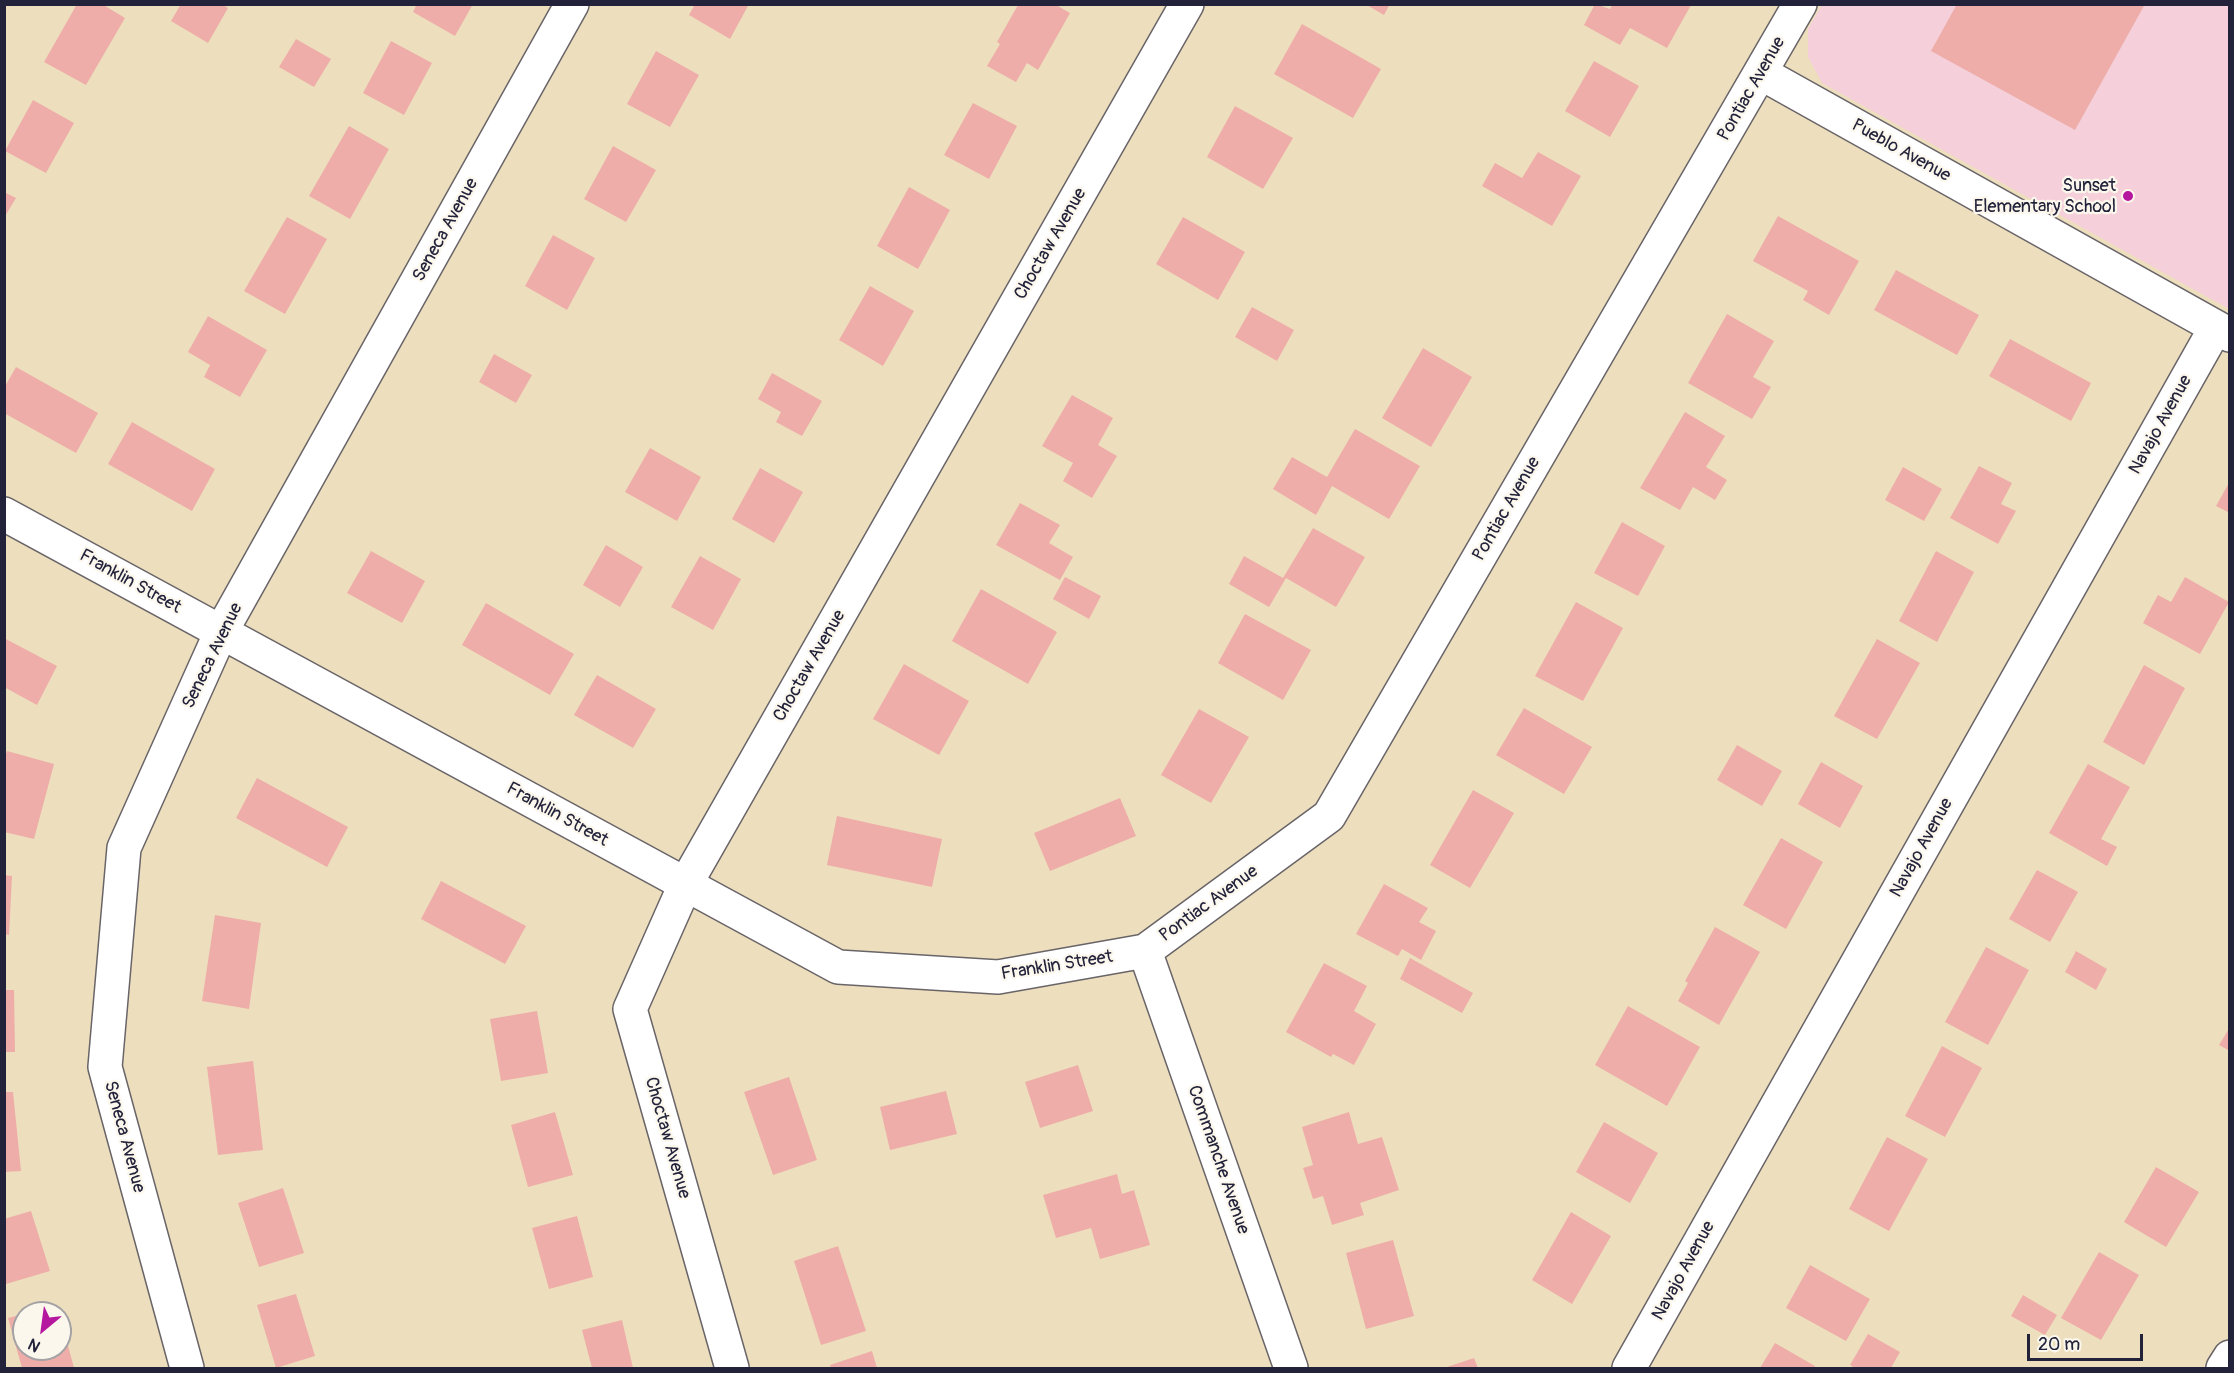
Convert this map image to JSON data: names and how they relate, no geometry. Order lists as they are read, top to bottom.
{
  "streets": {
    "street": [
      "Pontiac Avenue",
      "Pueblo Avenue",
      "Seneca Avenue",
      "Choctaw Avenue",
      "Navajo Avenue",
      "Franklin Street",
      "Commanche Avenue"
    ]
  },
  "crossings": [
    ["Pontiac Avenue", "Pueblo Avenue"],
    ["Pontiac Avenue", "Franklin Street"],
    ["Pontiac Avenue", "Commanche Avenue"],
    ["Pueblo Avenue", "Navajo Avenue"],
    ["Seneca Avenue", "Franklin Street"],
    ["Choctaw Avenue", "Franklin Street"],
    ["Franklin Street", "Commanche Avenue"]
  ],
  "places": ["Sunset Elementary School"],
  "scale_bar": "20 m",
  "north": "bottom left"
}
